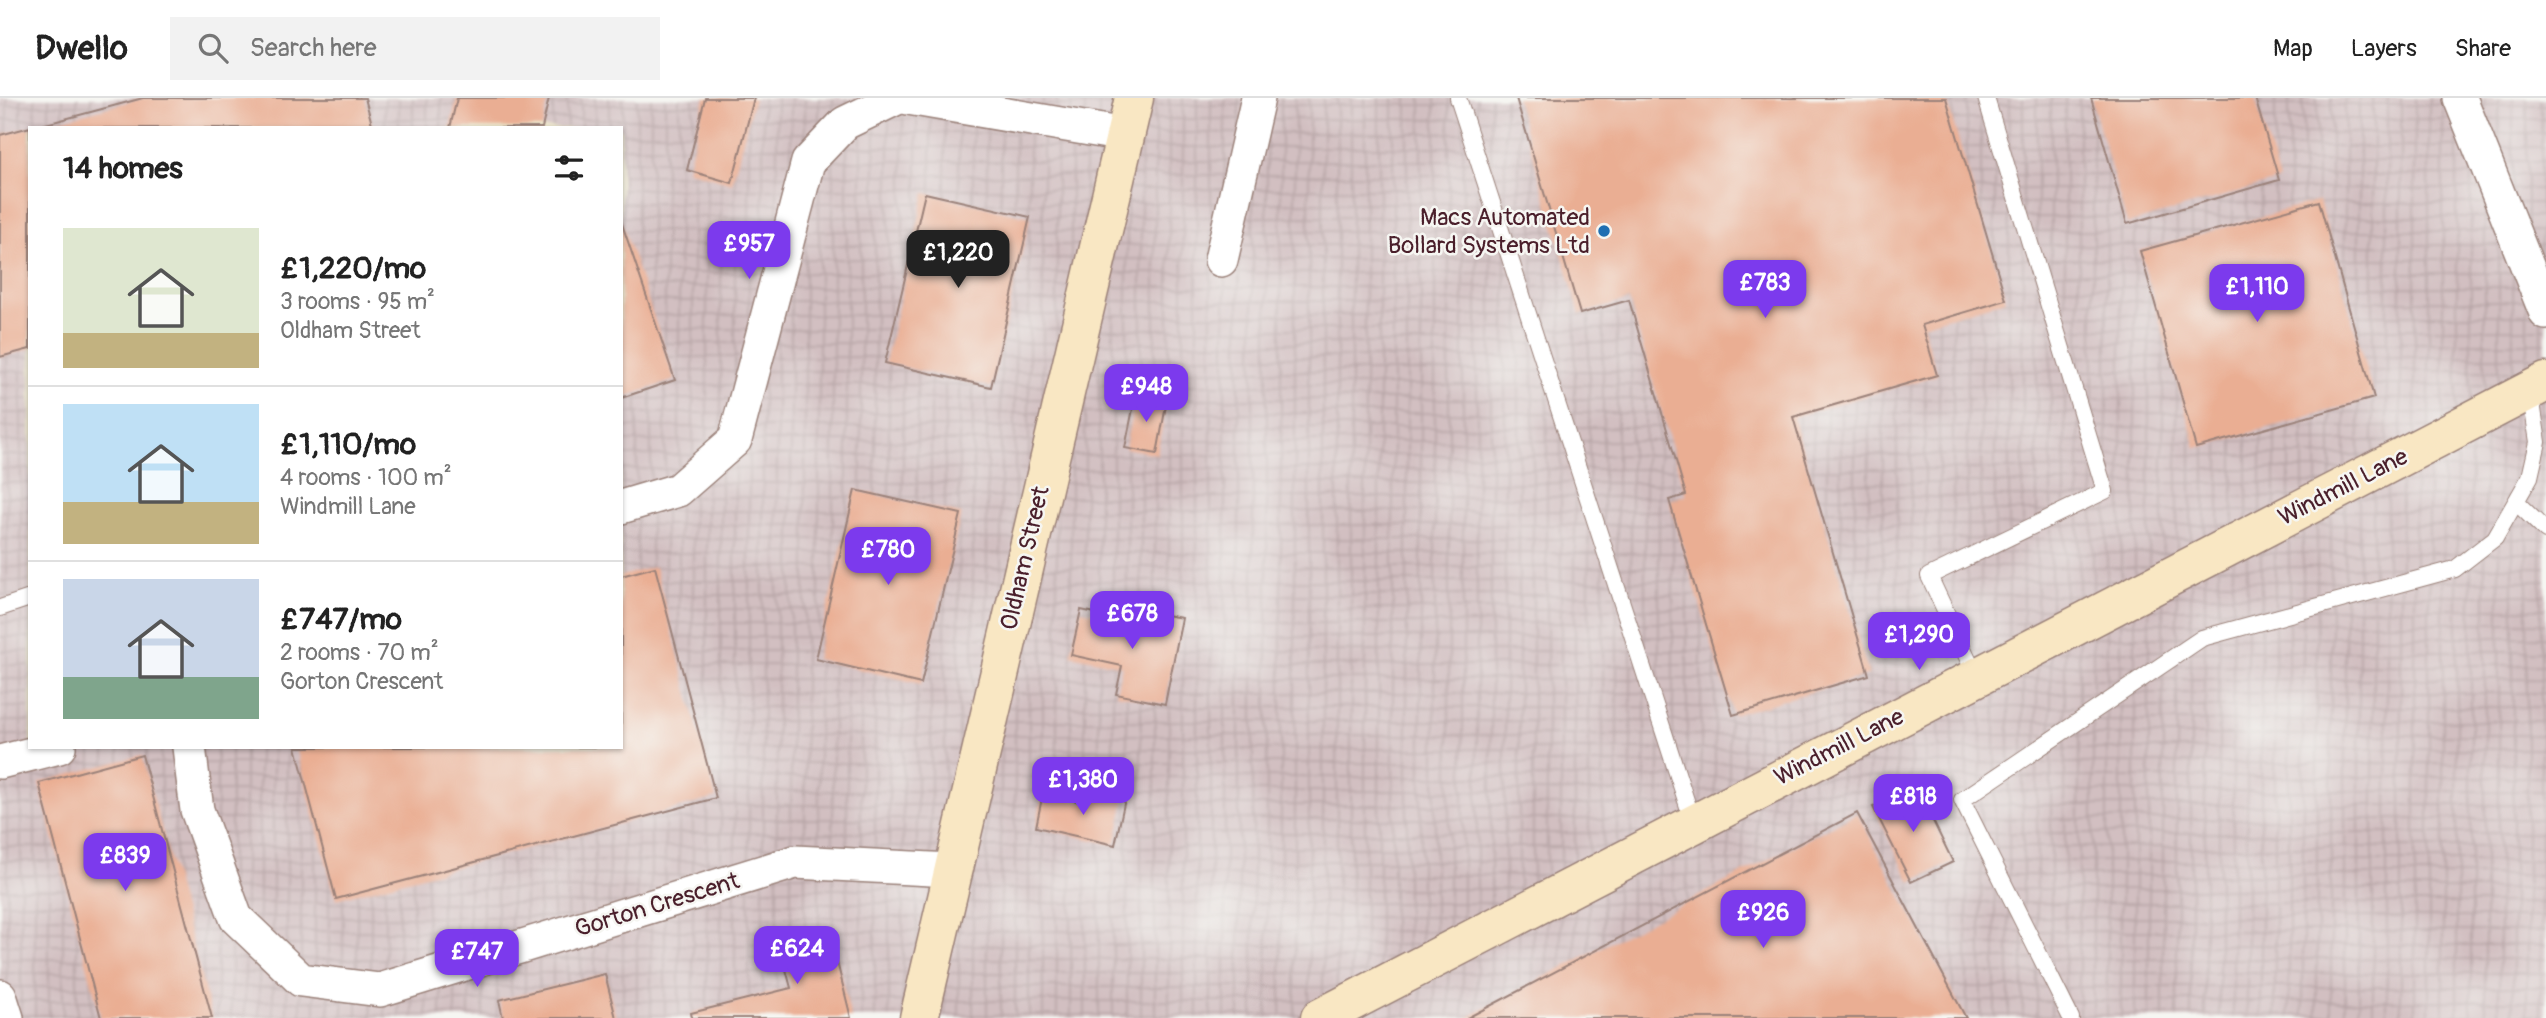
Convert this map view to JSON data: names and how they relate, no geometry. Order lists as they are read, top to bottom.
{
  "streets": {
    "street": ["Windmill Lane", "Oldham Street", "Gorton Crescent"]
  },
  "crossings": [
    ["Oldham Street", "Gorton Crescent"]
  ],
  "places": ["Macs Automated Bollard Systems Ltd"],
  "page": {
    "header": "Dwello",
    "search": "Search here",
    "nav": ["Map", "Layers", "Share"],
    "heading": "14 homes",
    "list": [
      {
        "name": "£1,220/mo",
        "note": "3 rooms · 95 m² · Oldham Street"
      },
      {
        "name": "£1,110/mo",
        "note": "4 rooms · 100 m² · Windmill Lane"
      },
      {
        "name": "£747/mo",
        "note": "2 rooms · 70 m² · Gorton Crescent"
      }
    ],
    "price": [
      "£957",
      "£1,220",
      "£783",
      "£1,110",
      "£948",
      "£780",
      "£678",
      "£1,290",
      "£1,380",
      "£818",
      "£839",
      "£926",
      "£624",
      "£747"
    ]
  }
}
